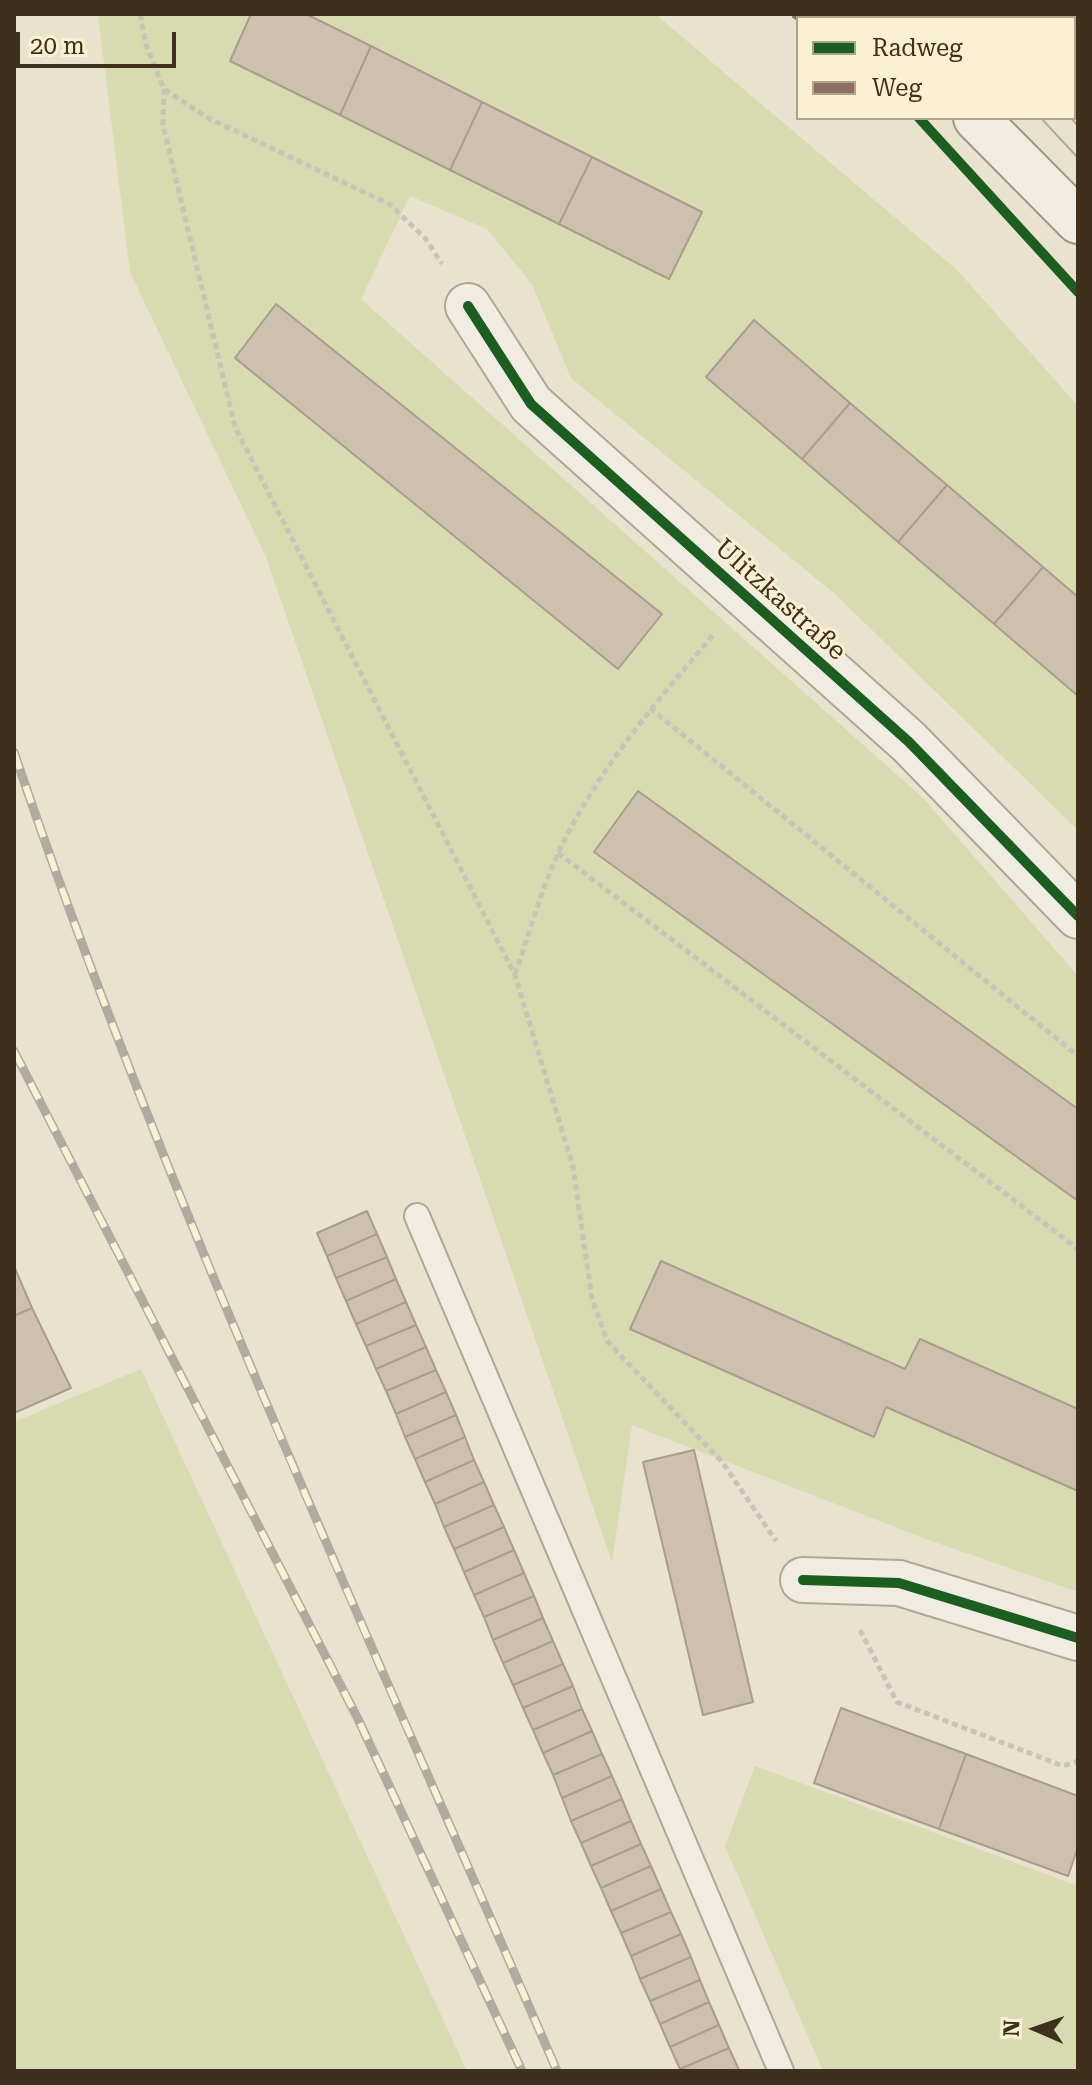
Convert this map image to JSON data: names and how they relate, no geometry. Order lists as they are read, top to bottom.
{
  "streets": {
    "street": ["Ulitzkastraße"]
  },
  "legend": ["Radweg", "Weg"],
  "scale_bar": "20 m",
  "north": "left"
}
